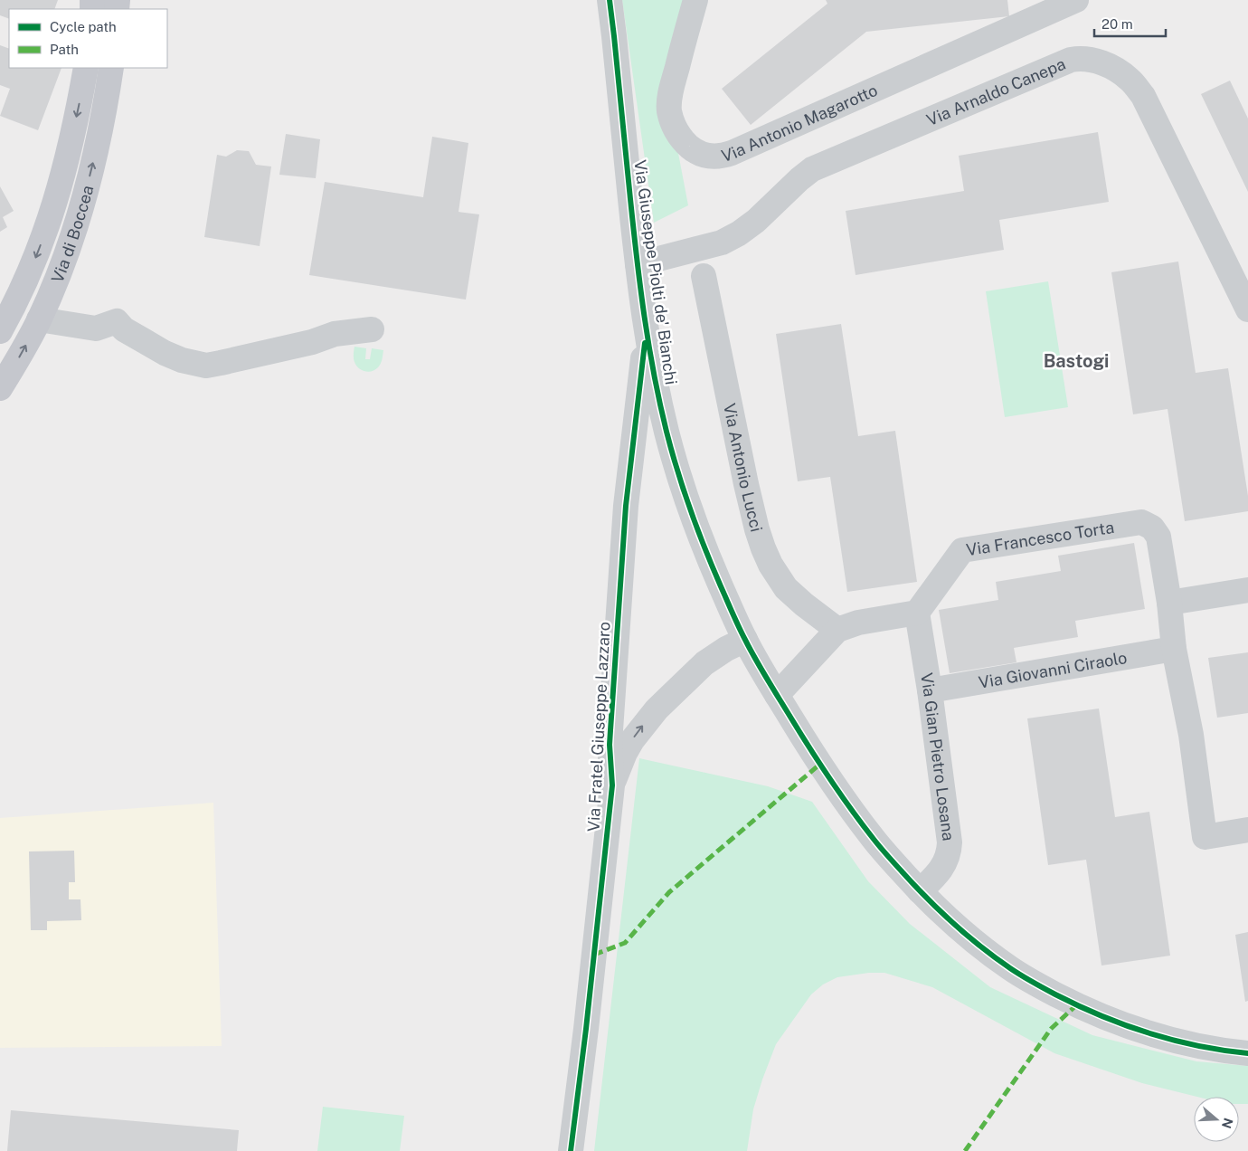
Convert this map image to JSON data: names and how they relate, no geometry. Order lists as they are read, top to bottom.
{
  "streets": {
    "main road": ["Via di Boccea"],
    "street": [
      "Via Arnaldo Canepa",
      "Via Antonio Magarotto",
      "Via Giuseppe Piolti de' Bianchi",
      "Via Antonio Lucci",
      "Via Francesco Torta",
      "Via Giovanni Ciraolo",
      "Via Fratel Giuseppe Lazzaro",
      "Via Gian Pietro Losana"
    ]
  },
  "crossings": [
    ["Via Arnaldo Canepa", "Via Giuseppe Piolti de' Bianchi"],
    ["Via Giuseppe Piolti de' Bianchi", "Via Fratel Giuseppe Lazzaro"],
    ["Via Giuseppe Piolti de' Bianchi", "Via Gian Pietro Losana"],
    ["Via Francesco Torta", "Via Giovanni Ciraolo"],
    ["Via Francesco Torta", "Via Gian Pietro Losana"],
    ["Via Giovanni Ciraolo", "Via Gian Pietro Losana"]
  ],
  "districts": ["Bastogi"],
  "legend": ["Cycle path", "Path"],
  "scale_bar": "20 m",
  "north": "right"
}
